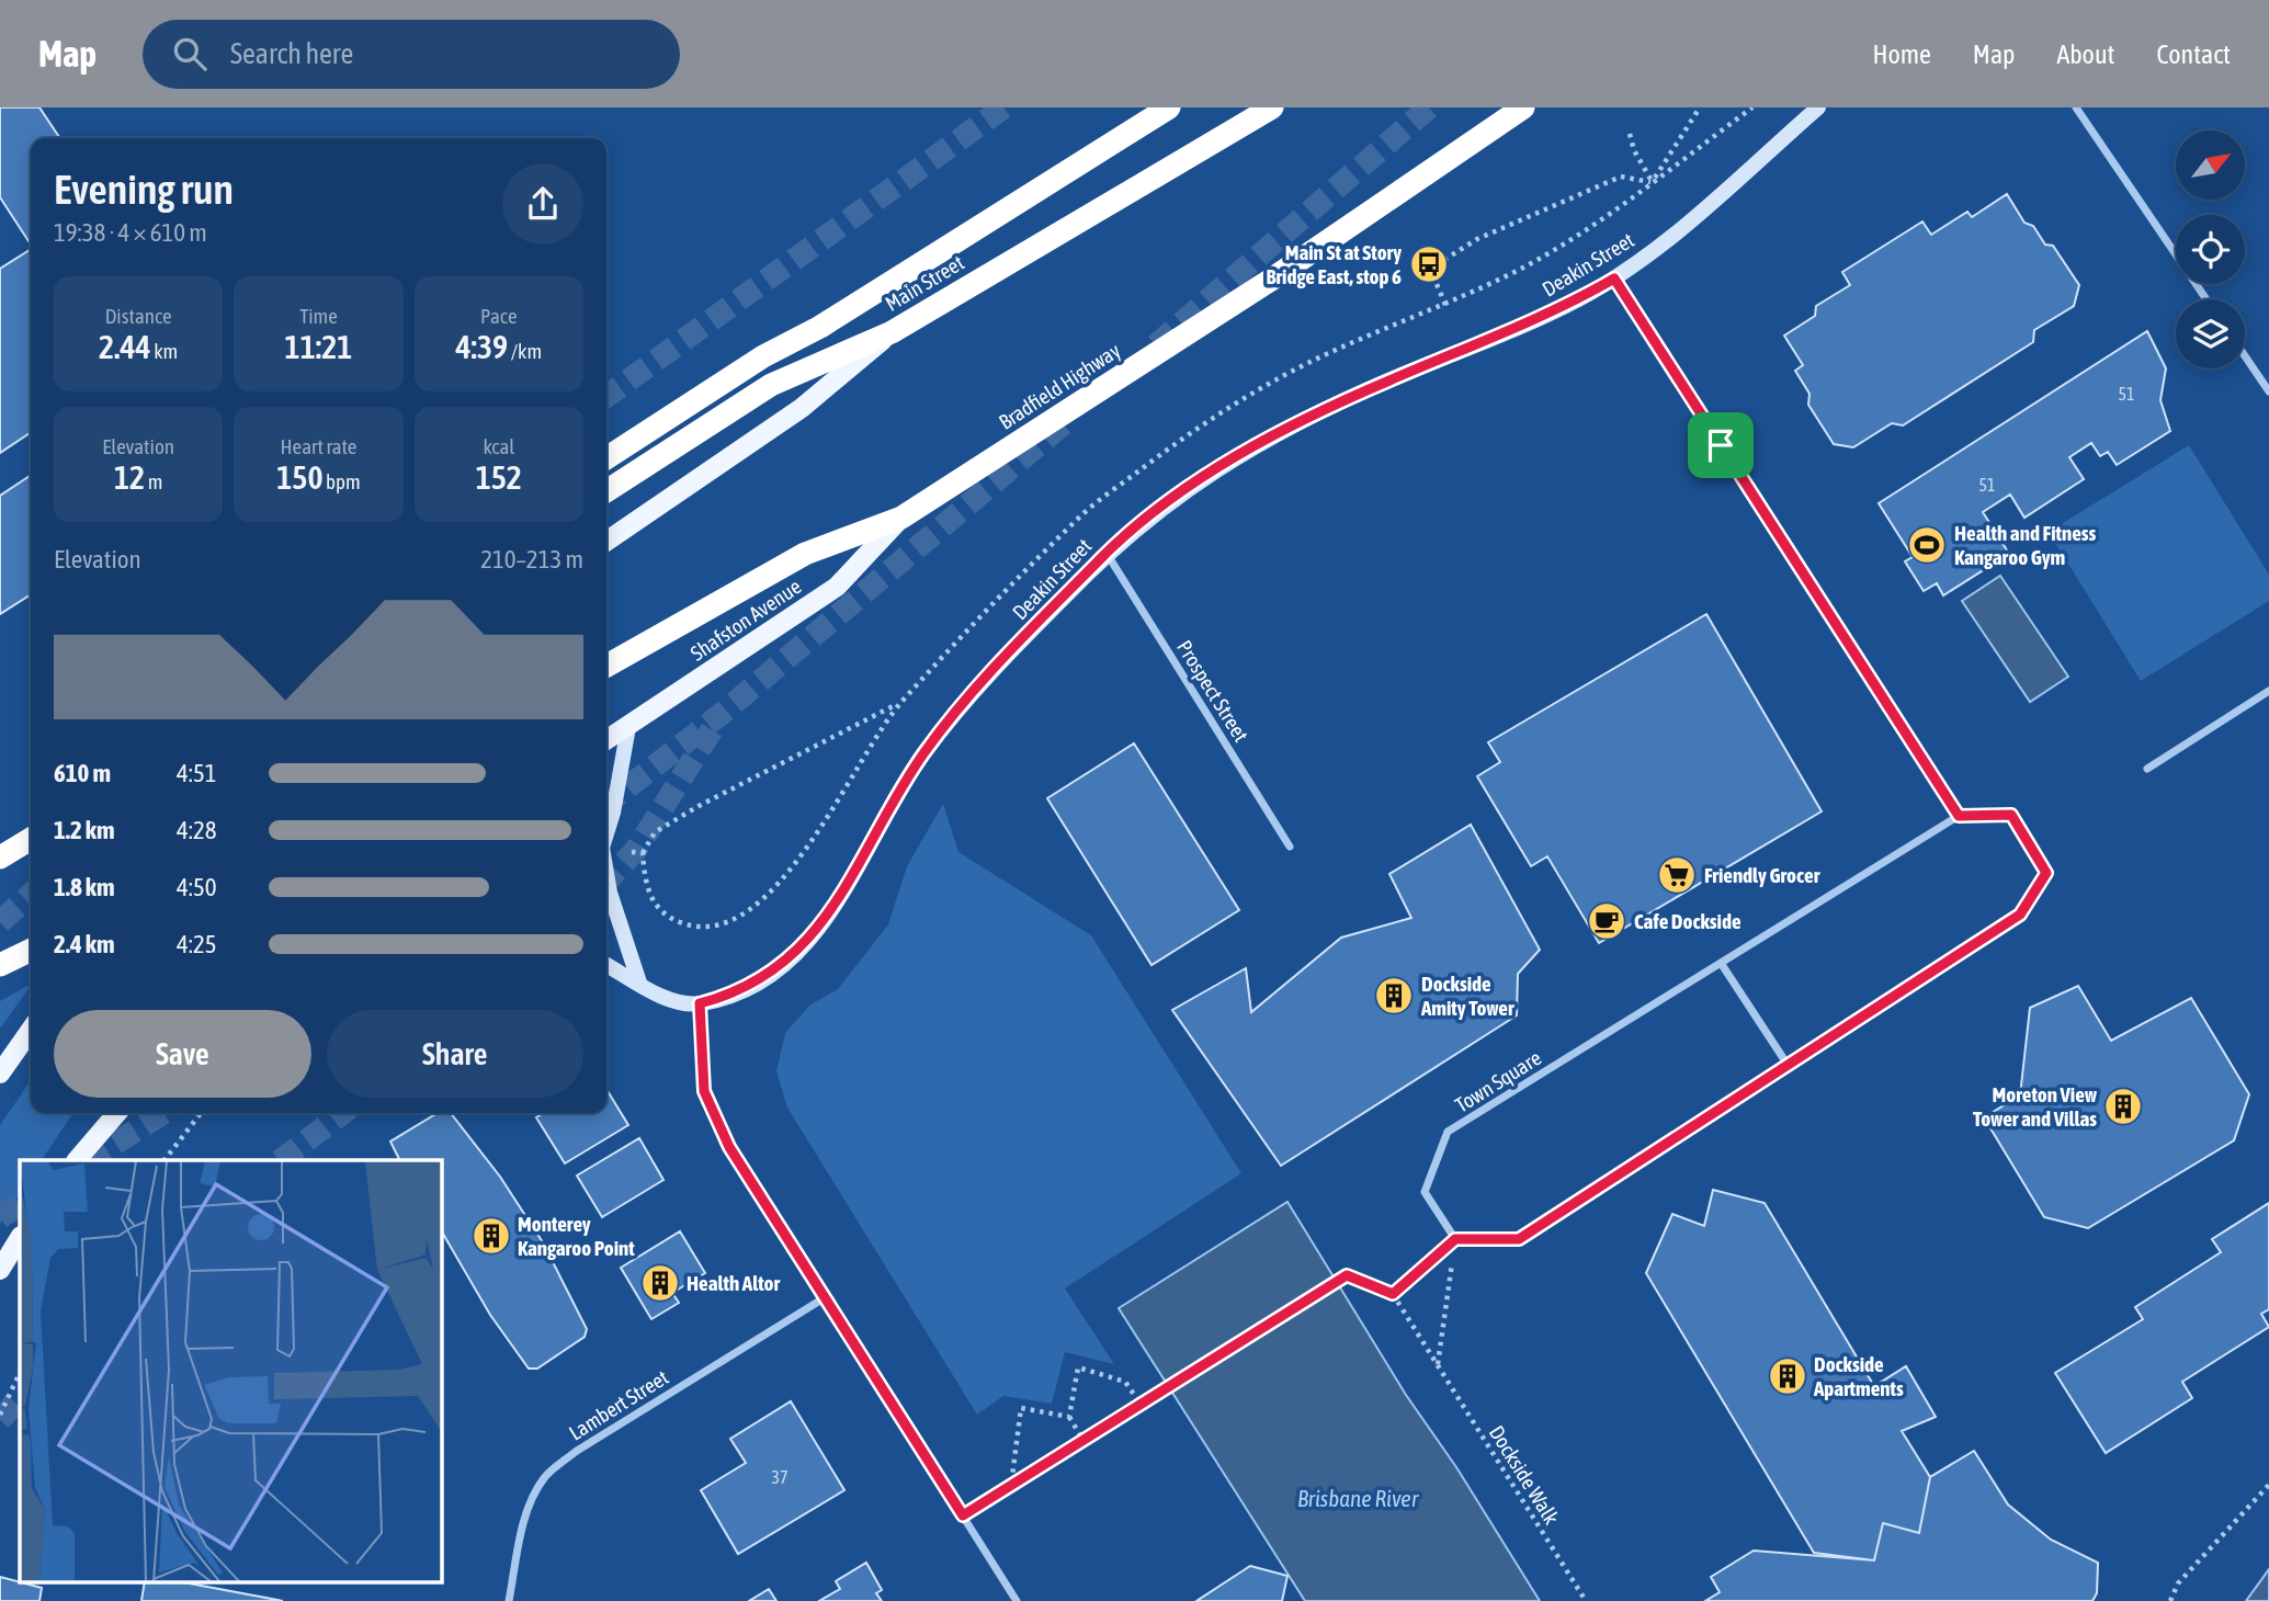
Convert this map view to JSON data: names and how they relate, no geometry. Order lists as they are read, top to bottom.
{
  "streets": {
    "highway": ["Main Street", "Bradfield Highway"],
    "main road": ["Shafston Avenue"],
    "street": [
      "Deakin Street",
      "Prospect Street",
      "Town Square",
      "Lambert Street"
    ],
    "path": ["Dockside Walk"]
  },
  "crossings": [
    ["Deakin Street", "Prospect Street"],
    ["Bradfield Highway", "Shafston Avenue"]
  ],
  "water": ["Brisbane River"],
  "places": {
    "bus stop": ["Main St at Story Bridge East, stop 6"],
    "sports": ["Health and Fitness Kangaroo Gym"],
    "supermarket": ["Friendly Grocer"],
    "cafe": ["Cafe Dockside"],
    "building": [
      "Dockside Amity Tower",
      "Moreton View Tower and Villas",
      "Monterey Kangaroo Point",
      "Health Altor",
      "Dockside Apartments"
    ]
  },
  "house_numbers": ["51", "51", "37"],
  "north": "top right",
  "page": {
    "header": "Map",
    "search": "Search here",
    "nav": [
      "Home",
      "Map",
      "About",
      "Contact"
    ],
    "heading": ["Evening run", "19:38 · 4 × 610 m"],
    "stats": [
      ["Distance", "2.44 km"],
      ["Time", "11:21"],
      ["Pace", "4:39 /km"],
      ["Elevation", "12 m"],
      ["Heart rate", "150 bpm"],
      ["kcal", "152"]
    ],
    "chart": ["Elevation", "210–213 m"],
    "list": [
      {
        "name": "610 m",
        "note": "4:51"
      },
      {
        "name": "1.2 km",
        "note": "4:28"
      },
      {
        "name": "1.8 km",
        "note": "4:50"
      },
      {
        "name": "2.4 km",
        "note": "4:25"
      }
    ],
    "buttons": ["Save", "Share"]
  }
}
